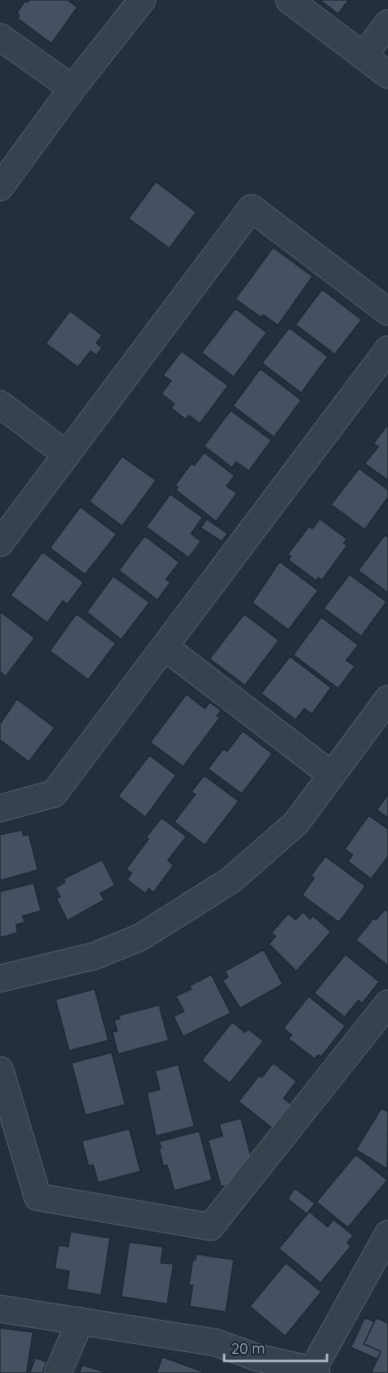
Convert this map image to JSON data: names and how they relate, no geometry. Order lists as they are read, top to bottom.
{
  "scale_bar": "20 m"
}
